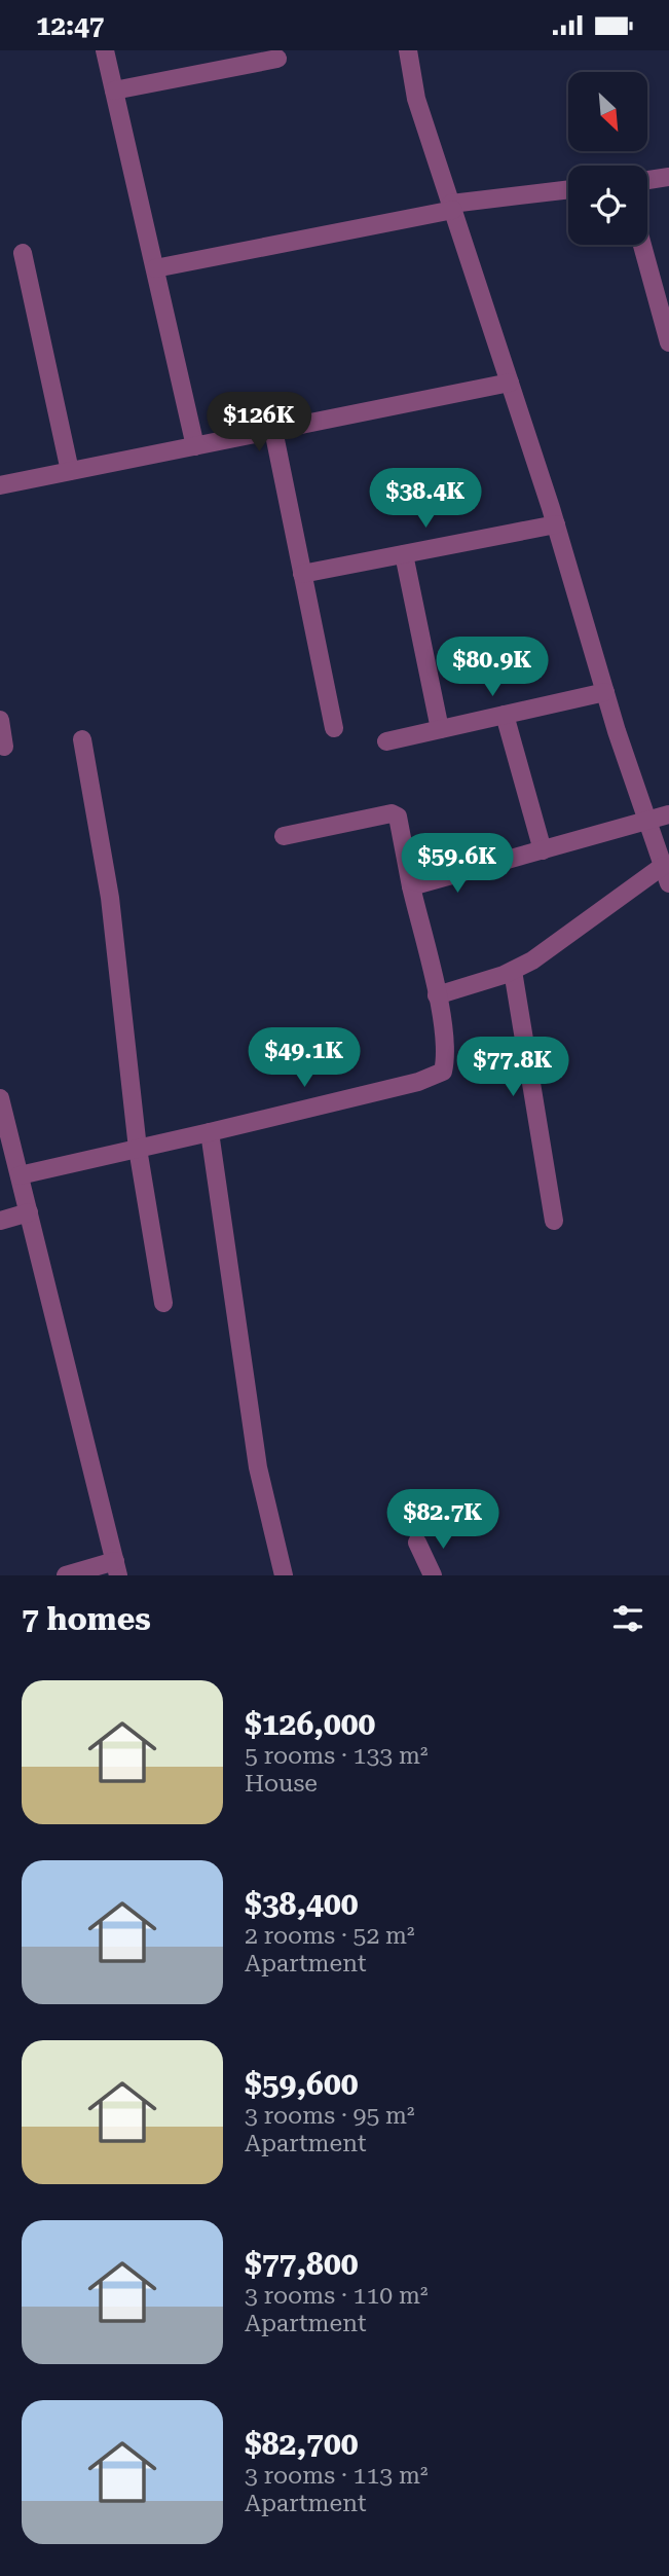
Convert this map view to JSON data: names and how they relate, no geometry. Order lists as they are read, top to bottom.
{
  "north": "bottom right",
  "page": {
    "status": "12:47",
    "price": [
      "$126K",
      "$38.4K",
      "$80.9K",
      "$59.6K",
      "$49.1K",
      "$77.8K",
      "$82.7K"
    ],
    "heading": "7 homes",
    "list": [
      {
        "name": "$126,000",
        "note": "5 rooms · 133 m² · House"
      },
      {
        "name": "$38,400",
        "note": "2 rooms · 52 m² · Apartment"
      },
      {
        "name": "$59,600",
        "note": "3 rooms · 95 m² · Apartment"
      },
      {
        "name": "$77,800",
        "note": "3 rooms · 110 m² · Apartment"
      },
      {
        "name": "$82,700",
        "note": "3 rooms · 113 m² · Apartment"
      }
    ]
  }
}
